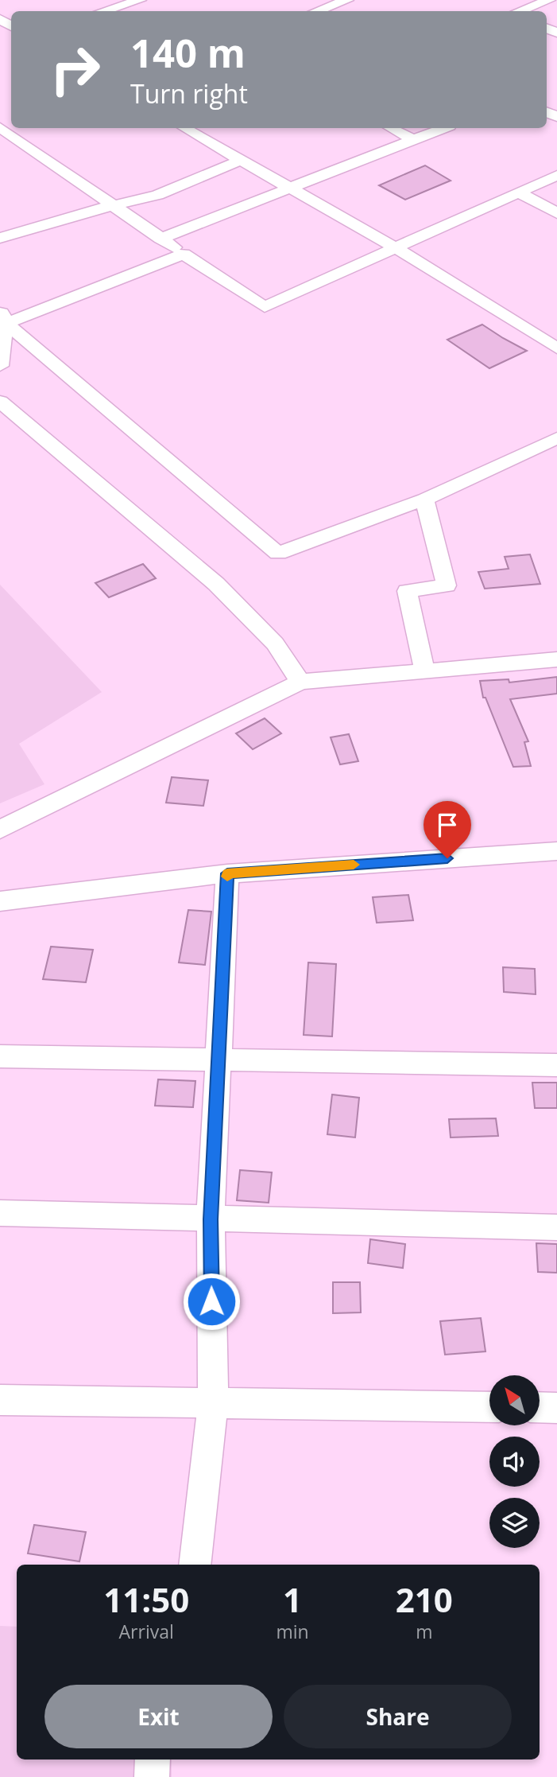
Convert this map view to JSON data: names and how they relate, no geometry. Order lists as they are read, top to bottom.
{
  "north": "top left",
  "page": {
    "turn": ["140 m", "Turn right"],
    "eta": [
      "11:50",
      "Arrival",
      "1",
      "min",
      "210",
      "m"
    ],
    "buttons": ["Exit", "Share"]
  }
}
